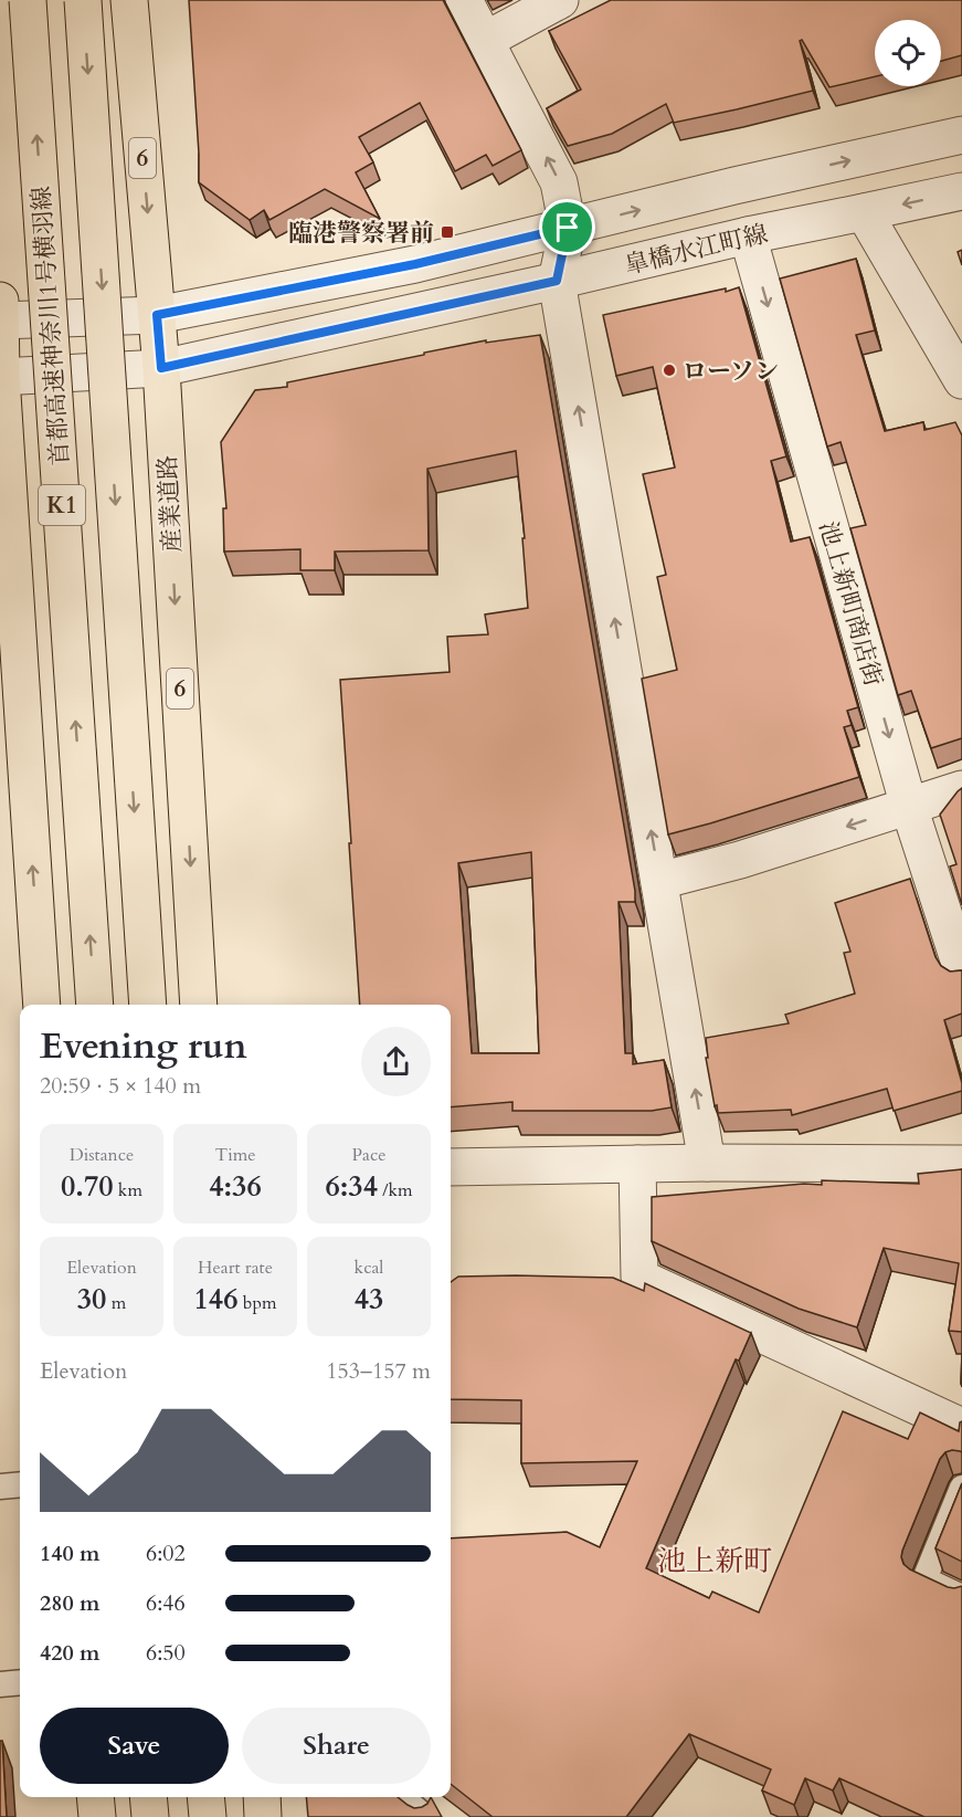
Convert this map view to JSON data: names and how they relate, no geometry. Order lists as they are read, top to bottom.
{
  "streets": {
    "main road": [
      "6",
      "首都高速神奈川1号横羽線",
      "産業道路",
      "K1"
    ],
    "street": ["皐橋水江町線", "池上新町商店街"]
  },
  "crossings": [
    ["皐橋水江町線", "産業道路"],
    ["皐橋水江町線", "池上新町商店街"]
  ],
  "districts": ["池上新町"],
  "places": {
    "transit": ["臨港警察署前"],
    "other": ["ローソン"]
  },
  "page": {
    "heading": ["Evening run", "20:59 · 5 × 140 m"],
    "stats": [
      ["Distance", "0.70 km"],
      ["Time", "4:36"],
      ["Pace", "6:34 /km"],
      ["Elevation", "30 m"],
      ["Heart rate", "146 bpm"],
      ["kcal", "43"]
    ],
    "chart": ["Elevation", "153–157 m"],
    "list": [
      {
        "name": "140 m",
        "note": "6:02"
      },
      {
        "name": "280 m",
        "note": "6:46"
      },
      {
        "name": "420 m",
        "note": "6:50"
      }
    ],
    "buttons": ["Save", "Share"]
  }
}
